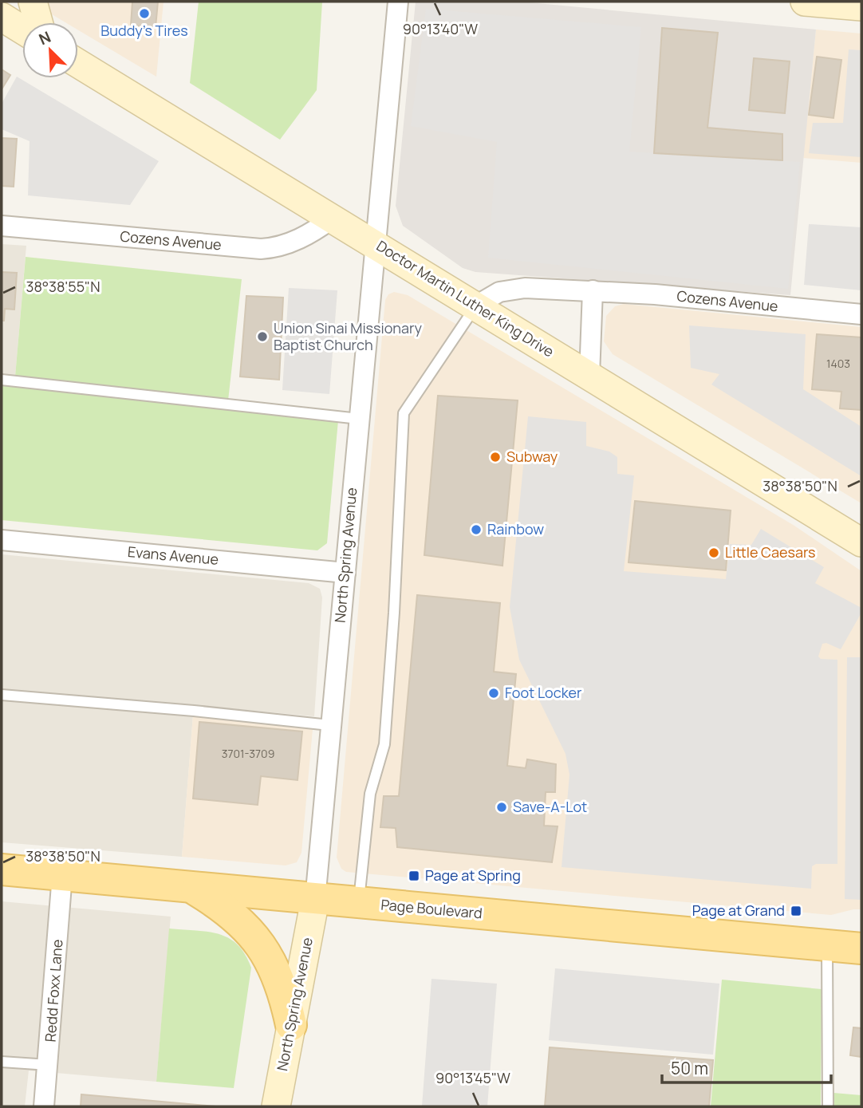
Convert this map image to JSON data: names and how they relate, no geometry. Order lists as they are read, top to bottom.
{
  "streets": {
    "main road": ["Doctor Martin Luther King Drive", "North Spring Avenue", "Page Boulevard"],
    "street": ["Cozens Avenue", "Evans Avenue", "Redd Foxx Lane"]
  },
  "crossings": [
    ["Cozens Avenue", "Doctor Martin Luther King Drive"],
    ["Doctor Martin Luther King Drive", "North Spring Avenue"],
    ["North Spring Avenue", "Evans Avenue"],
    ["North Spring Avenue", "Page Boulevard"],
    ["Page Boulevard", "Redd Foxx Lane"]
  ],
  "places": {
    "other": [
      "Buddy's Tires",
      "Union Sinai Missionary Baptist Church",
      "Subway",
      "Rainbow",
      "Little Caesars",
      "Foot Locker",
      "Save-A-Lot"
    ],
    "transit": ["Page at Spring", "Page at Grand"]
  },
  "house_numbers": ["1403", "3701-3709"],
  "scale_bar": "50 m",
  "north": "top left",
  "coordinates": [
    "90°13'40\"W",
    "38°38'55\"N",
    "38°38'50\"N",
    "90°13'45\"W"
  ]
}
